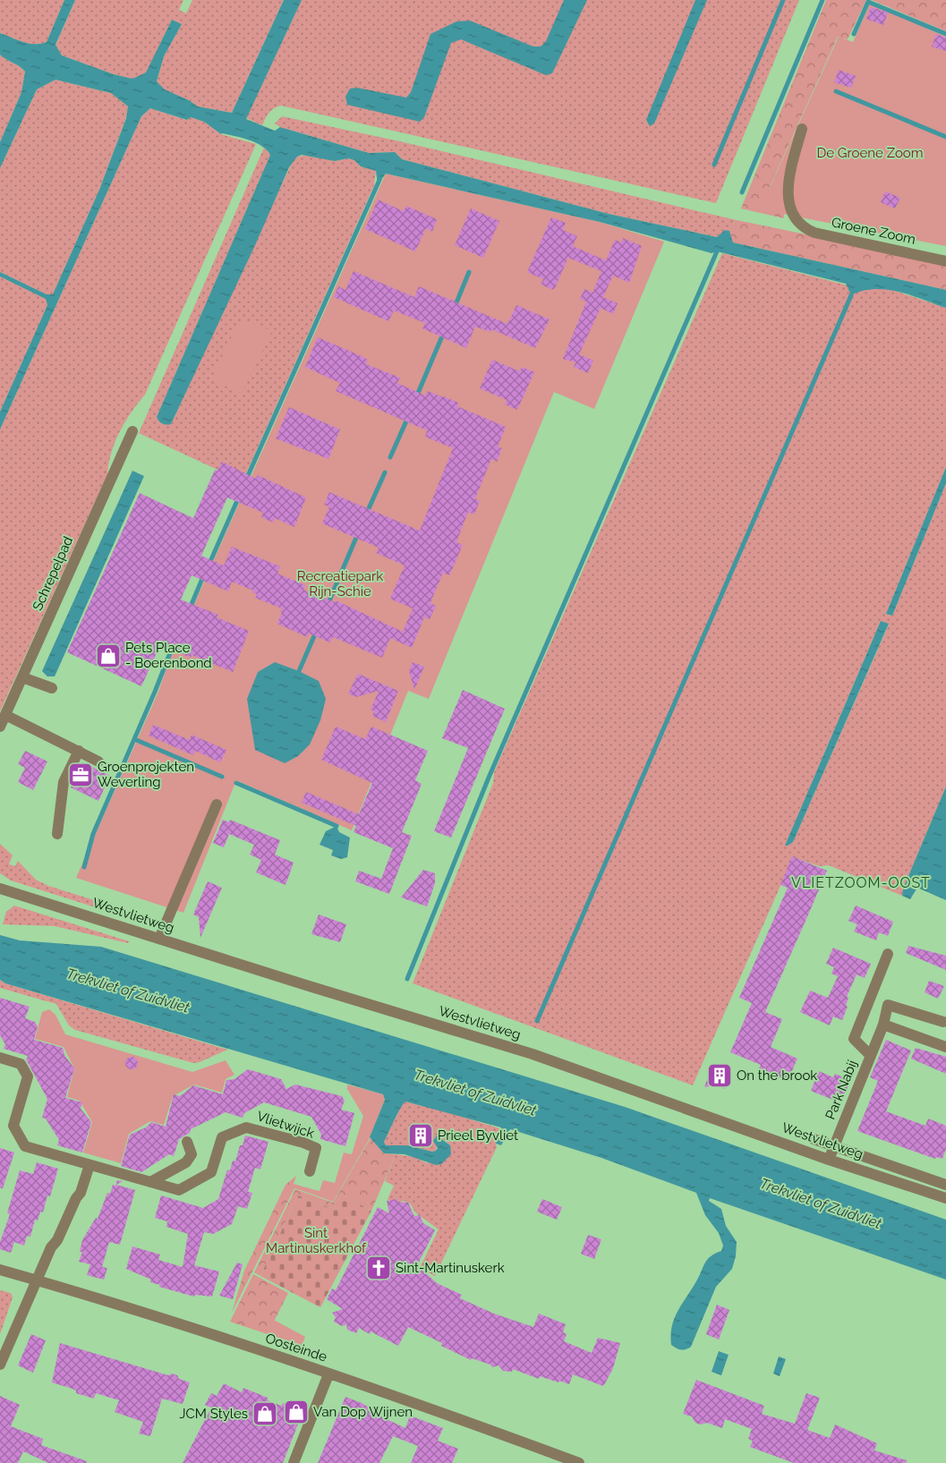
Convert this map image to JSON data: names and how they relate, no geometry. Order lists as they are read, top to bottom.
{
  "streets": {
    "street": [
      "Groene Zoom",
      "Schrepelpad",
      "Westvlietweg",
      "Park Nabij",
      "Vlietwijck",
      "Oosteinde"
    ]
  },
  "crossings": [
    ["Westvlietweg", "Park Nabij"]
  ],
  "districts": ["VLIETZOOM-OOST"],
  "water": ["Trekvliet of Zuidvliet"],
  "parks": ["De Groene Zoom", "Recreatiepark Rijn-Schie", "Sint Martinuskerkhof"],
  "places": {
    "shop": ["Pets Place - Boerenbond", "Van Dop Wijnen", "JCM Styles"],
    "office": ["Groenprojekten Weverling"],
    "building": ["On the brook", "Prieel Byvliet"],
    "church": ["Sint-Martinuskerk"]
  }
}
